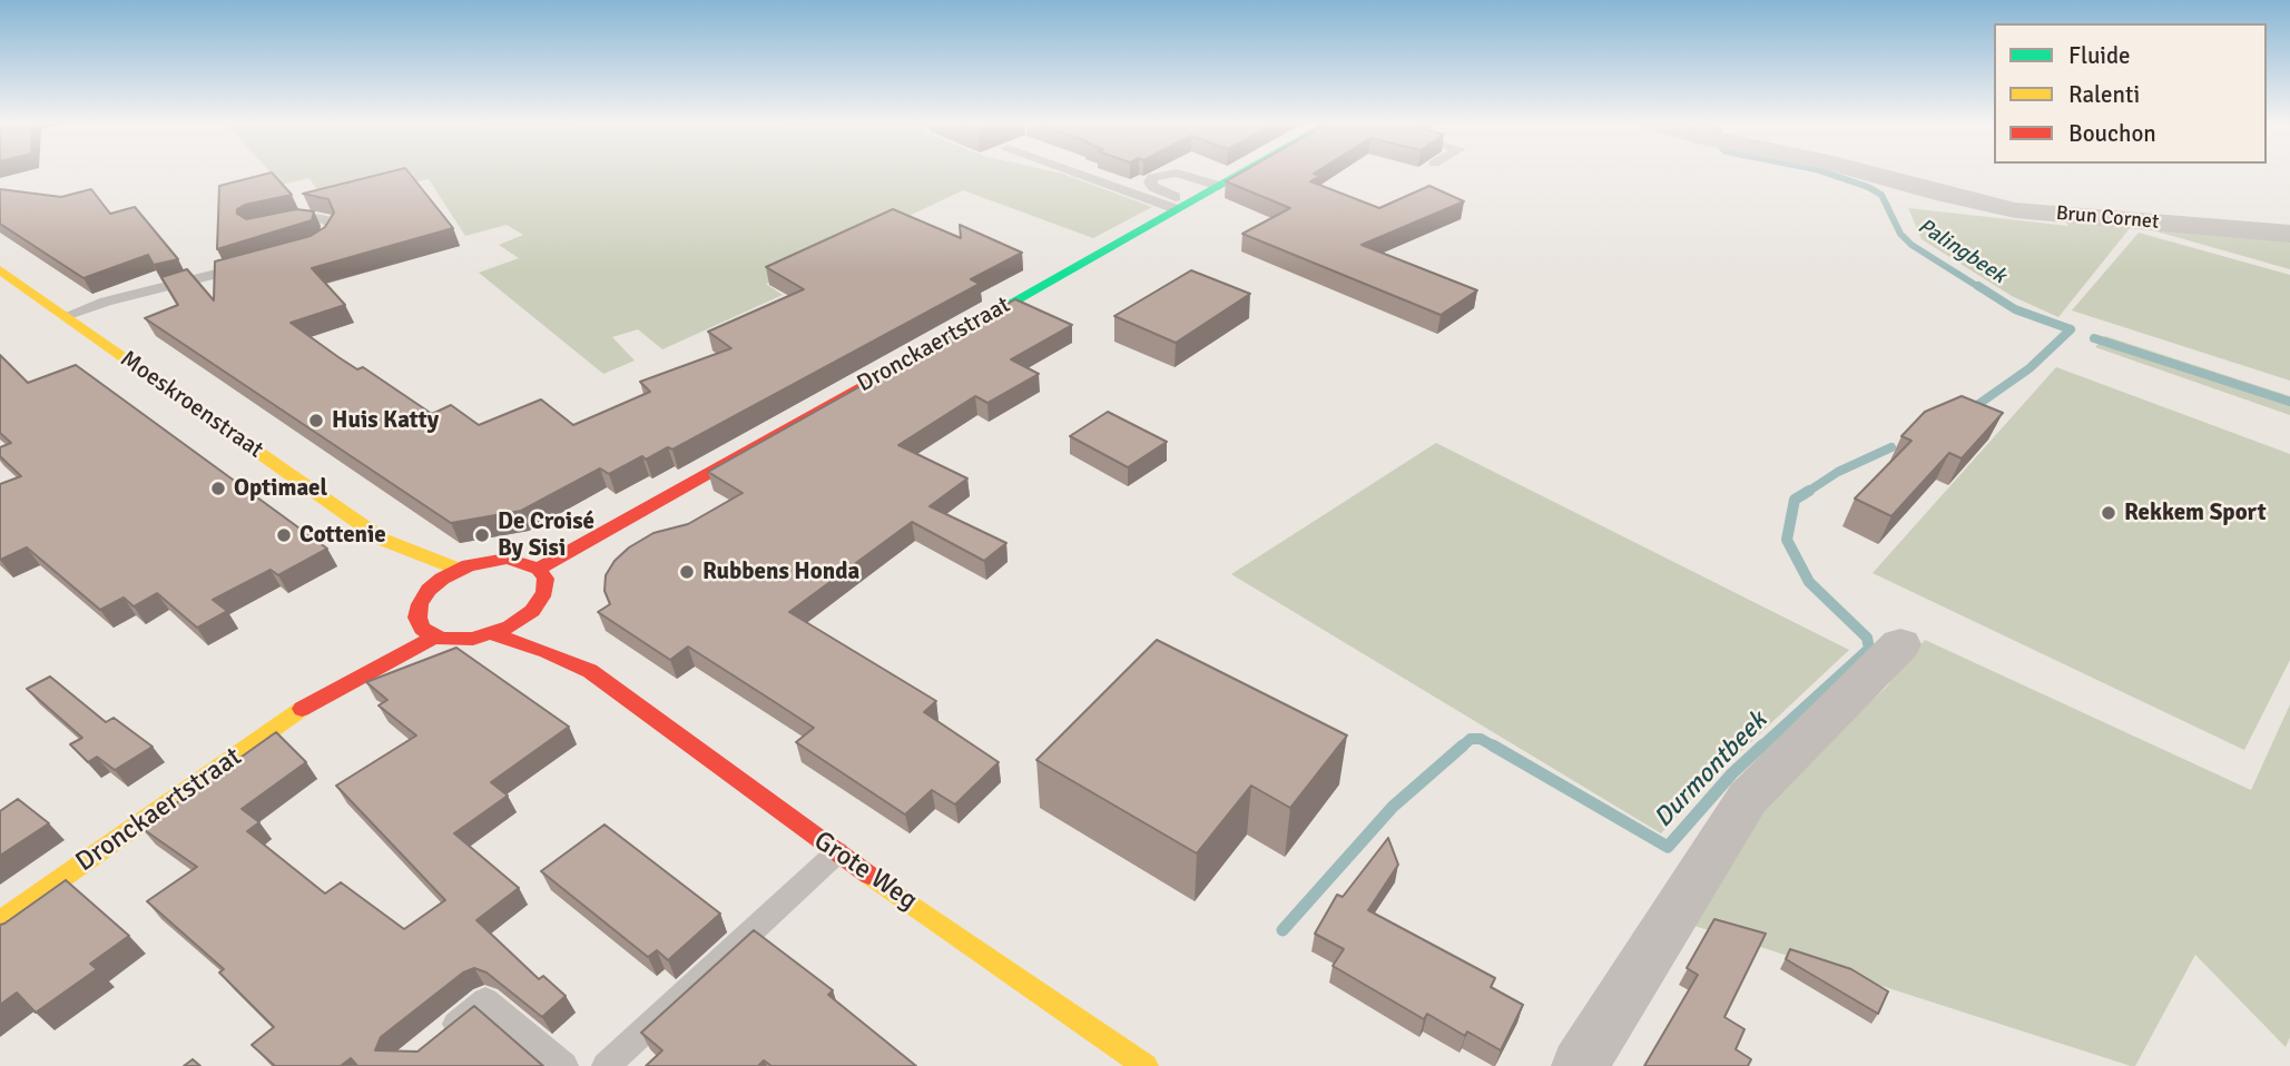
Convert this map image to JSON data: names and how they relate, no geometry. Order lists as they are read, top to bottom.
{
  "streets": {
    "main road": ["Dronckaertstraat", "Moeskroenstraat", "Grote Weg"],
    "street": ["Brun Cornet"]
  },
  "water": ["Palingbeek", "Durmontbeek"],
  "places": [
    "Huis Katty",
    "Optimael",
    "Rekkem Sport",
    "Cottenie",
    "De Croisé By Sisi",
    "Rubbens Honda"
  ],
  "legend": ["Fluide", "Ralenti", "Bouchon"]
}
